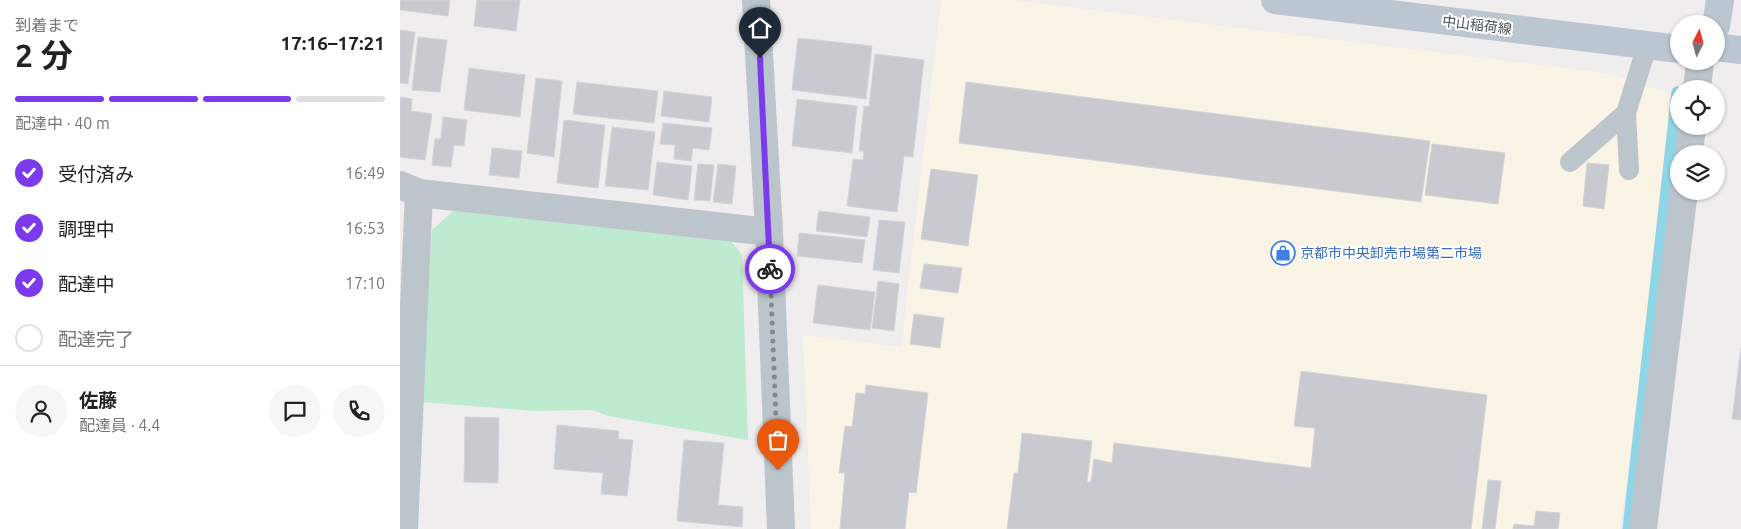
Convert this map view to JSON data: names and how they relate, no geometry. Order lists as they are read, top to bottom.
{
  "streets": {
    "main road": ["中山稲荷線"]
  },
  "places": {
    "shop": ["京都市中央卸売市場第二市場"]
  },
  "north": "top",
  "page": {
    "heading": ["2 分", "到着まで", "17:16–17:21"],
    "panel": ["佐藤", "配達員 · 4.4"],
    "bar": "配達中 · 40 m",
    "list": [
      ["受付済み", "16:49"],
      ["調理中", "16:53"],
      ["配達中", "17:10"],
      "配達完了"
    ]
  }
}
